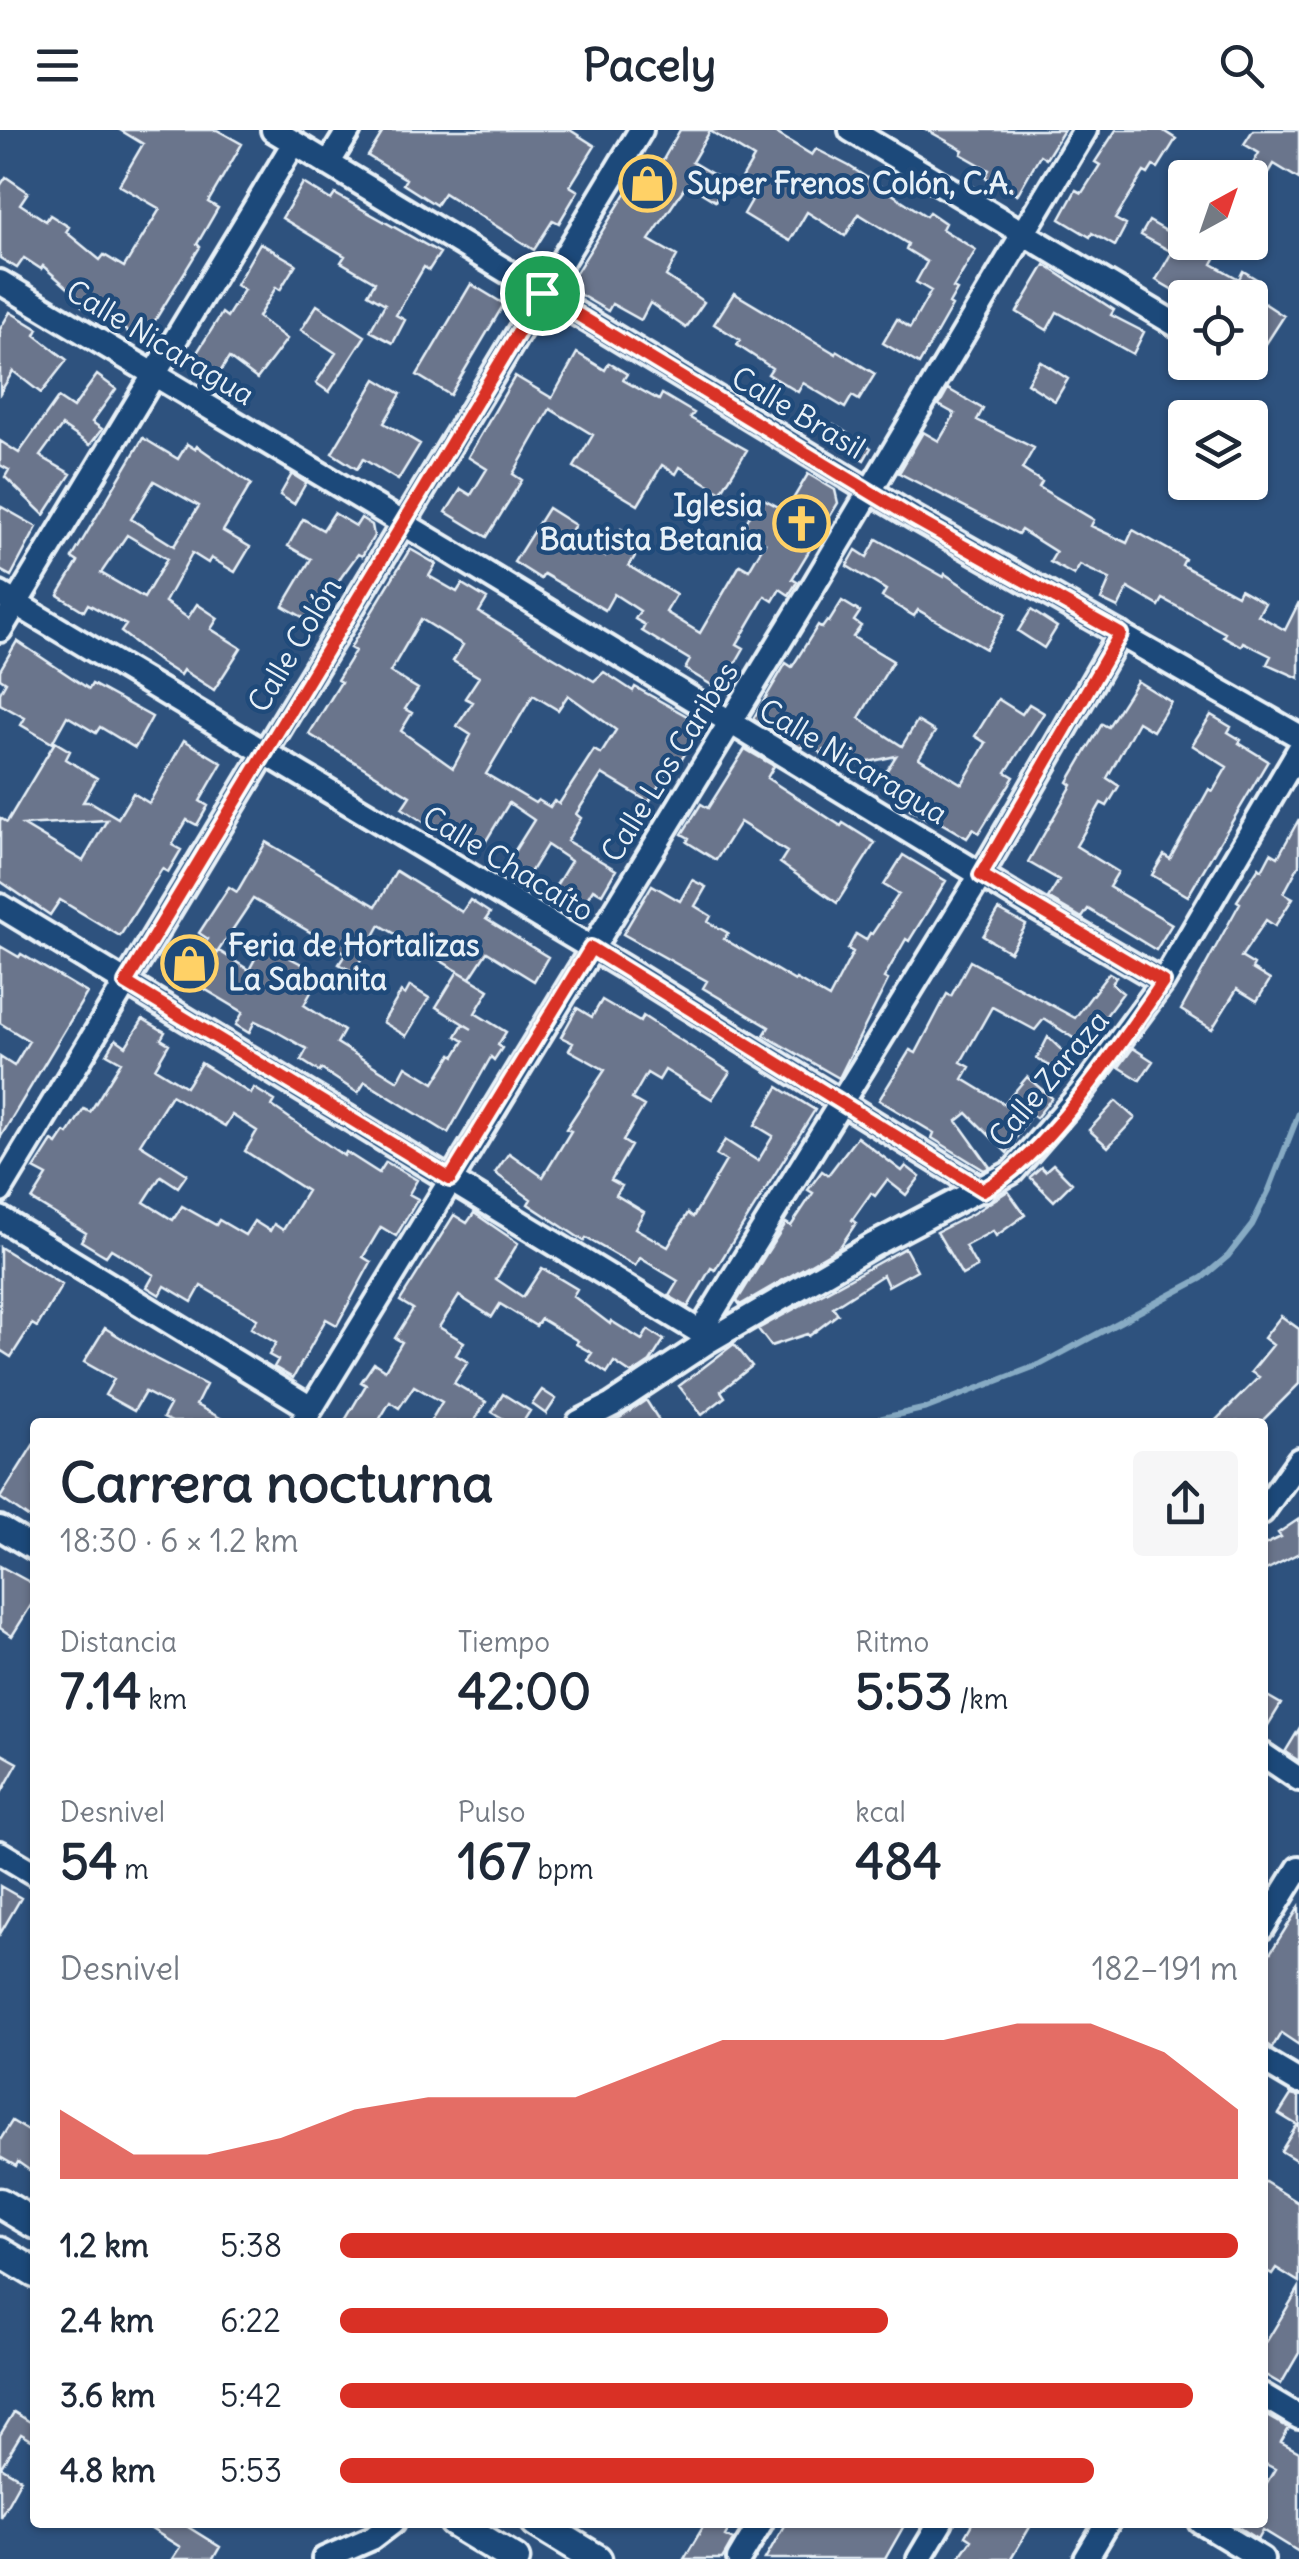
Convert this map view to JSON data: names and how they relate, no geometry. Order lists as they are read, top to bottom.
{
  "streets": {
    "street": [
      "Calle Nicaragua",
      "Calle Brasil",
      "Calle Colón",
      "Calle Los Caribes",
      "Calle Chacaíto",
      "Calle Zaraza"
    ]
  },
  "crossings": [
    ["Calle Nicaragua", "Calle Colón"],
    ["Calle Nicaragua", "Calle Los Caribes"],
    ["Calle Nicaragua", "Calle Zaraza"],
    ["Calle Brasil", "Calle Colón"],
    ["Calle Brasil", "Calle Los Caribes"],
    ["Calle Colón", "Calle Chacaíto"],
    ["Calle Los Caribes", "Calle Chacaíto"],
    ["Calle Chacaíto", "Calle Zaraza"]
  ],
  "places": {
    "shop": ["Super Frenos Colón, C.A.", "Feria de Hortalizas La Sabanita"],
    "church": ["Iglesia Bautista Betania"]
  },
  "north": "top right",
  "page": {
    "header": "Pacely",
    "heading": ["Carrera nocturna", "18:30 · 6 × 1.2 km"],
    "stats": [
      ["Distancia", "7.14 km"],
      ["Tiempo", "42:00"],
      ["Ritmo", "5:53 /km"],
      ["Desnivel", "54 m"],
      ["Pulso", "167 bpm"],
      ["kcal", "484"]
    ],
    "chart": ["Desnivel", "182–191 m"],
    "list": [
      {
        "name": "1.2 km",
        "note": "5:38"
      },
      {
        "name": "2.4 km",
        "note": "6:22"
      },
      {
        "name": "3.6 km",
        "note": "5:42"
      },
      {
        "name": "4.8 km",
        "note": "5:53"
      }
    ]
  }
}
